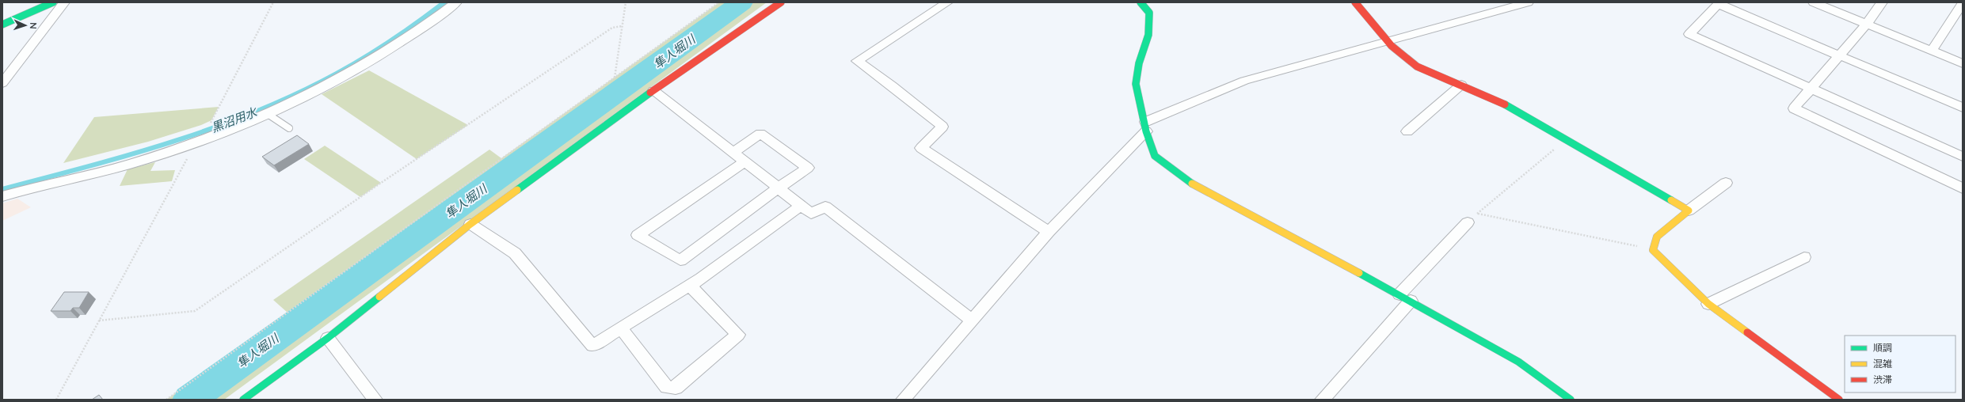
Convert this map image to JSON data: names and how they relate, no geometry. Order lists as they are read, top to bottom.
{
  "water": ["隼人堀川", "黒沼用水"],
  "legend": ["順調", "混雑", "渋滞"],
  "north": "right"
}
